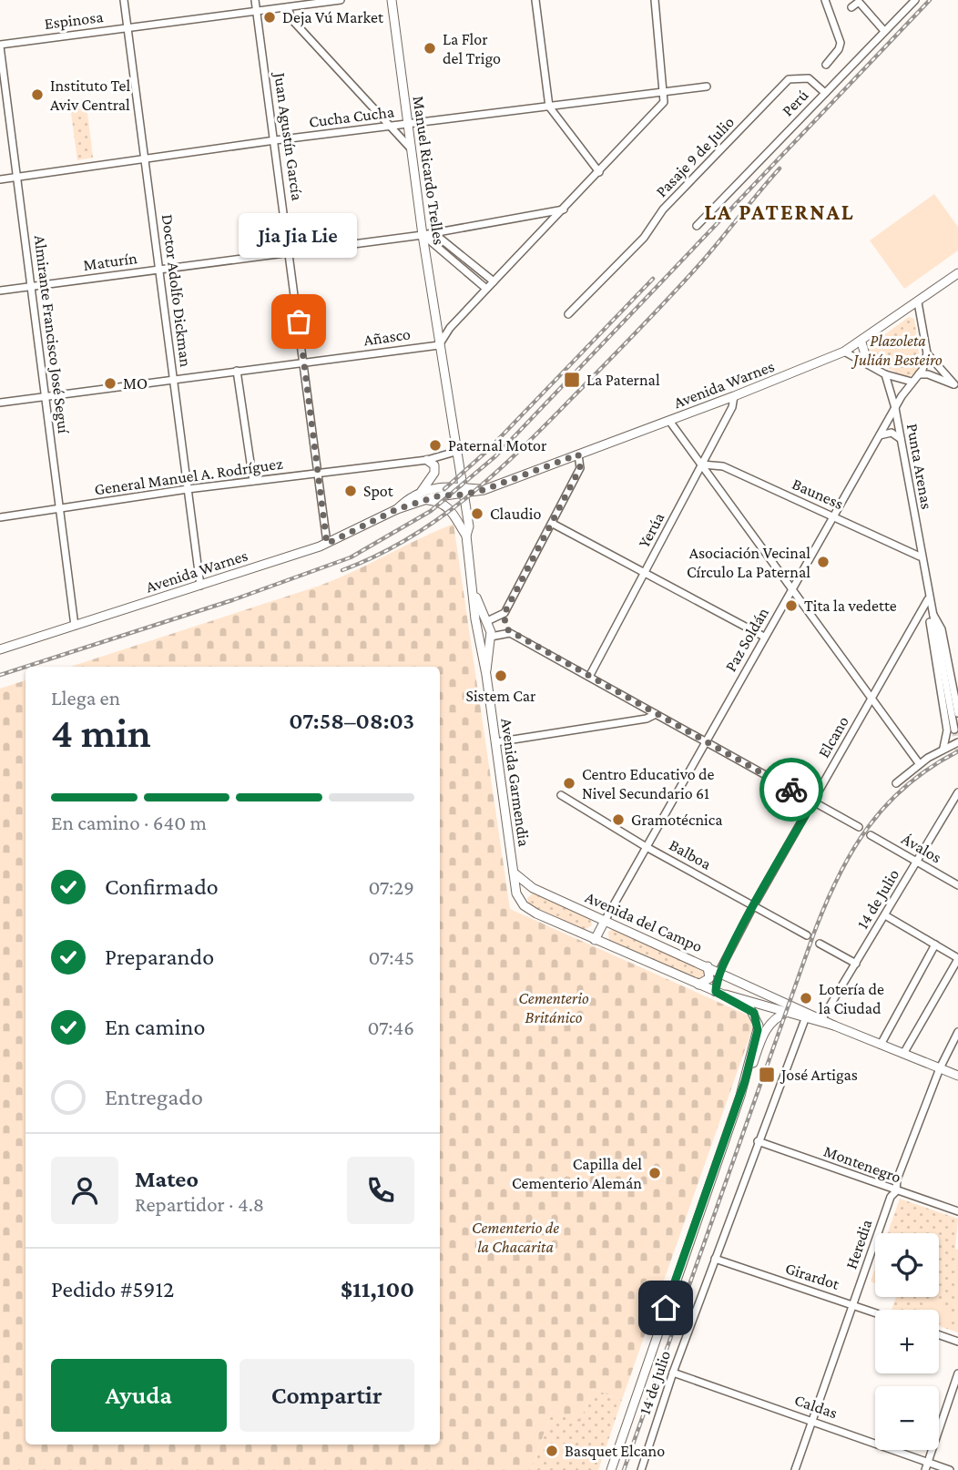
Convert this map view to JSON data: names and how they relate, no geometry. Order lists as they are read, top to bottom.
{
  "streets": {
    "main road": [
      "Manuel Ricardo Trelles",
      "Avenida Warnes",
      "Avenida Garmendia",
      "Avenida del Campo"
    ],
    "street": [
      "Espinosa",
      "Perú",
      "Cucha Cucha",
      "Juan Agustín García",
      "Pasaje 9 de Julio",
      "Maturín",
      "Doctor Adolfo Dickman",
      "Almirante Francisco José Seguí",
      "Añasco",
      "Punta Arenas",
      "General Manuel A. Rodríguez",
      "Bauness",
      "Yerúa",
      "Paz Soldán",
      "Elcano",
      "Ávalos",
      "Balboa",
      "14 de Julio",
      "Montenegro",
      "Heredia",
      "Girardot",
      "Caldas"
    ]
  },
  "crossings": [
    ["Espinosa", "Juan Agustín García"],
    ["Espinosa", "Doctor Adolfo Dickman"],
    ["Espinosa", "Almirante Francisco José Seguí"],
    ["Perú", "Pasaje 9 de Julio"],
    ["Cucha Cucha", "Juan Agustín García"],
    ["Cucha Cucha", "Manuel Ricardo Trelles"],
    ["Cucha Cucha", "Doctor Adolfo Dickman"],
    ["Cucha Cucha", "Almirante Francisco José Seguí"],
    ["Juan Agustín García", "Maturín"],
    ["Juan Agustín García", "Añasco"],
    ["Juan Agustín García", "Avenida Warnes"],
    ["Juan Agustín García", "General Manuel A. Rodríguez"],
    ["Manuel Ricardo Trelles", "Maturín"],
    ["Manuel Ricardo Trelles", "Añasco"],
    ["Manuel Ricardo Trelles", "General Manuel A. Rodríguez"],
    ["Manuel Ricardo Trelles", "Avenida Garmendia"],
    ["Maturín", "Doctor Adolfo Dickman"],
    ["Maturín", "Almirante Francisco José Seguí"],
    ["Doctor Adolfo Dickman", "Añasco"],
    ["Doctor Adolfo Dickman", "Avenida Warnes"],
    ["Doctor Adolfo Dickman", "General Manuel A. Rodríguez"],
    ["Almirante Francisco José Seguí", "Añasco"],
    ["Almirante Francisco José Seguí", "Avenida Warnes"],
    ["Almirante Francisco José Seguí", "General Manuel A. Rodríguez"],
    ["Avenida Warnes", "Yerúa"],
    ["Avenida Warnes", "Avenida Garmendia"],
    ["Punta Arenas", "Bauness"],
    ["Punta Arenas", "Paz Soldán"],
    ["Punta Arenas", "Elcano"],
    ["General Manuel A. Rodríguez", "Avenida Garmendia"],
    ["Bauness", "Yerúa"],
    ["Bauness", "Paz Soldán"],
    ["Paz Soldán", "Balboa"],
    ["Paz Soldán", "Avenida del Campo"],
    ["Elcano", "Balboa"],
    ["Elcano", "Avenida del Campo"],
    ["Avenida Garmendia", "Avenida del Campo"],
    ["Ávalos", "14 de Julio"],
    ["14 de Julio", "Avenida del Campo"],
    ["14 de Julio", "Montenegro"],
    ["14 de Julio", "Girardot"],
    ["14 de Julio", "Caldas"],
    ["Avenida del Campo", "Heredia"],
    ["Montenegro", "Heredia"],
    ["Heredia", "Girardot"],
    ["Heredia", "Caldas"]
  ],
  "districts": ["LA PATERNAL"],
  "parks": ["Plazoleta Julián Besteiro", "Cementerio Británico", "Cementerio de la Chacarita"],
  "places": {
    "other": [
      "Deja Vú Market",
      "La Flor del Trigo",
      "Instituto Tel Aviv Central",
      "Jia Jia Lie",
      "MO",
      "Paternal Motor",
      "Spot",
      "Claudio",
      "Asociación Vecinal Círculo La Paternal",
      "Tita la vedette",
      "Sistem Car",
      "Centro Educativo de Nivel Secundario 61",
      "Gramotécnica",
      "Lotería de la Ciudad",
      "Capilla del Cementerio Alemán",
      "Basquet Elcano"
    ],
    "transit": ["La Paternal", "José Artigas"]
  },
  "page": {
    "bubble": "Jia Jia Lie",
    "heading": ["4 min", "Llega en", "07:58–08:03"],
    "panel": [
      "Mateo",
      "Repartidor · 4.8",
      "Pedido #5912",
      "$11,100"
    ],
    "bar": "En camino · 640 m",
    "list": [
      ["Confirmado", "07:29"],
      ["Preparando", "07:45"],
      ["En camino", "07:46"],
      "Entregado"
    ],
    "map_buttons": ["+", "−"],
    "buttons": ["Ayuda", "Compartir"]
  }
}
